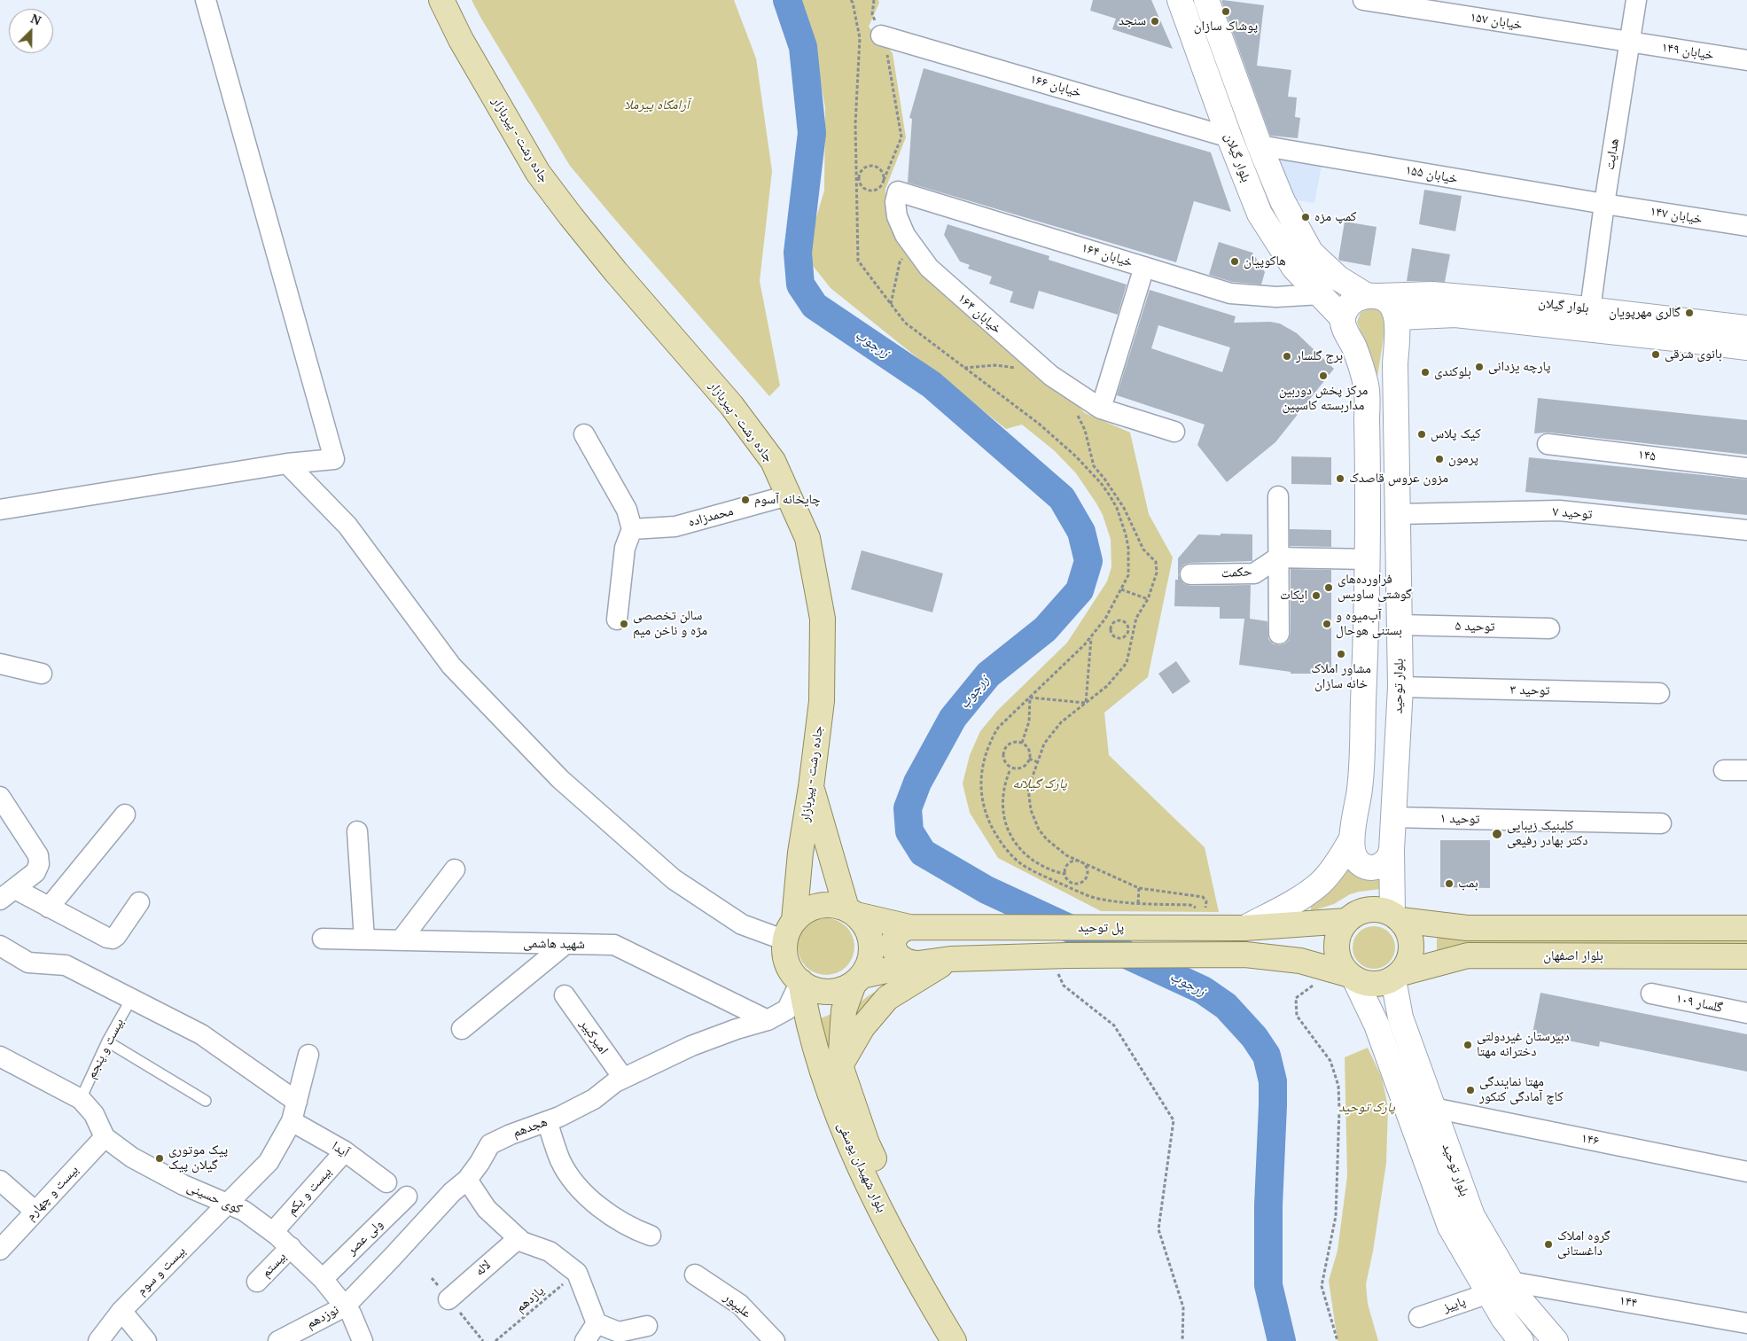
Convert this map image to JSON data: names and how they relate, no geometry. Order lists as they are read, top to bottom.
{
  "streets": {
    "main road": [
      "جاده رشت - پیربازار",
      "بلوار گیلان",
      "بلوار توحید",
      "پل توحید",
      "بلوار اصفهان",
      "بلوار شهیدان یوسفی"
    ],
    "street": [
      "خیابان ۱۵۷",
      "خیابان ۱۴۹",
      "خیابان ۱۶۶",
      "هدایت",
      "خیابان ۱۵۵",
      "خیابان ۱۴۷",
      "۱۶۴ خیابان",
      "خیابان ۱۶۴",
      "۱۴۵",
      "توحید ۷",
      "محمدزاده",
      "حکمت",
      "توحید ۵",
      "توحید ۳",
      "توحید ۱",
      "شهید هاشمی",
      "گلسار ۱۰۹",
      "امیرکبیر",
      "هجدهم",
      "۱۴۶",
      "آیدا",
      "بیست و یکم",
      "بیست و چهارم",
      "کوی حسینی",
      "ولی عصر",
      "بیستم",
      "لاله",
      "بیست و سوم",
      "۱۴۴",
      "پاییز",
      "علیپور",
      "نوزدهم"
    ],
    "lane": ["بیست و پنجم"],
    "path": ["یازدهم"]
  },
  "crossings": [
    ["خیابان ۱۵۷", "خیابان ۱۴۹"],
    ["خیابان ۱۵۷", "هدایت"],
    ["خیابان ۱۴۹", "هدایت"],
    ["خیابان ۱۶۶", "بلوار گیلان"],
    ["جاده رشت - پیربازار", "محمدزاده"],
    ["جاده رشت - پیربازار", "پل توحید"],
    ["جاده رشت - پیربازار", "هجدهم"],
    ["جاده رشت - پیربازار", "بلوار شهیدان یوسفی"],
    ["هدایت", "بلوار گیلان"],
    ["هدایت", "خیابان ۱۵۵"],
    ["هدایت", "خیابان ۱۴۷"],
    ["بلوار گیلان", "خیابان ۱۵۵"],
    ["بلوار گیلان", "۱۶۴ خیابان"],
    ["بلوار گیلان", "بلوار توحید"],
    ["خیابان ۱۵۵", "خیابان ۱۴۷"],
    ["۱۶۴ خیابان", "خیابان ۱۶۴"],
    ["توحید ۷", "بلوار توحید"],
    ["توحید ۵", "بلوار توحید"],
    ["بلوار توحید", "توحید ۳"],
    ["بلوار توحید", "توحید ۱"],
    ["بلوار توحید", "پل توحید"],
    ["بلوار توحید", "بلوار اصفهان"],
    ["بلوار توحید", "۱۴۶"],
    ["بلوار توحید", "۱۴۴"],
    ["بلوار توحید", "پاییز"],
    ["پل توحید", "بلوار اصفهان"],
    ["پل توحید", "هجدهم"],
    ["پل توحید", "بلوار شهیدان یوسفی"],
    ["شهید هاشمی", "هجدهم"],
    ["امیرکبیر", "هجدهم"],
    ["بیست و پنجم", "کوی حسینی"],
    ["هجدهم", "بلوار شهیدان یوسفی"],
    ["هجدهم", "کوی حسینی"],
    ["هجدهم", "نوزدهم"],
    ["آیدا", "بیست و یکم"],
    ["آیدا", "بیست و سوم"],
    ["بیست و یکم", "کوی حسینی"],
    ["بیست و چهارم", "کوی حسینی"],
    ["کوی حسینی", "ولی عصر"],
    ["کوی حسینی", "بیستم"],
    ["کوی حسینی", "بیست و سوم"],
    ["کوی حسینی", "نوزدهم"]
  ],
  "water": ["زرجوب"],
  "parks": ["آرامگاه پیرملا", "پارک گیلانه", "پارک توحید"],
  "places": [
    "پوشاک سازان",
    "سنجد",
    "کمپ مزه",
    "هاکوپیان",
    "گالری مهرپویان",
    "بانوی شرقی",
    "برج گلسار",
    "پارچه یزدانی",
    "بلوکندی",
    "مرکز پخش دوربین مداربسته کاسپین",
    "کیک پلاس",
    "پرمون",
    "مزون عروس قاصدک",
    "چایخانه آسوم",
    "فراورده‌های گوشتی ساویس",
    "ایکات",
    "سالن تخصصی مژه و ناخن میم",
    "آب‌میوه و بستنی هوحال",
    "مشاور املاک خانه سازان",
    "کلینیک زیبایی دکتر بهادر رفیعی",
    "بمب",
    "دبیرستان غیردولتی دخترانه مهتا",
    "مهتا نمایندگی کاچ آمادگی کنکور",
    "پیک موتوری گیلان پیک",
    "گروه املاک داغستانی"
  ],
  "north": "top right"
}
